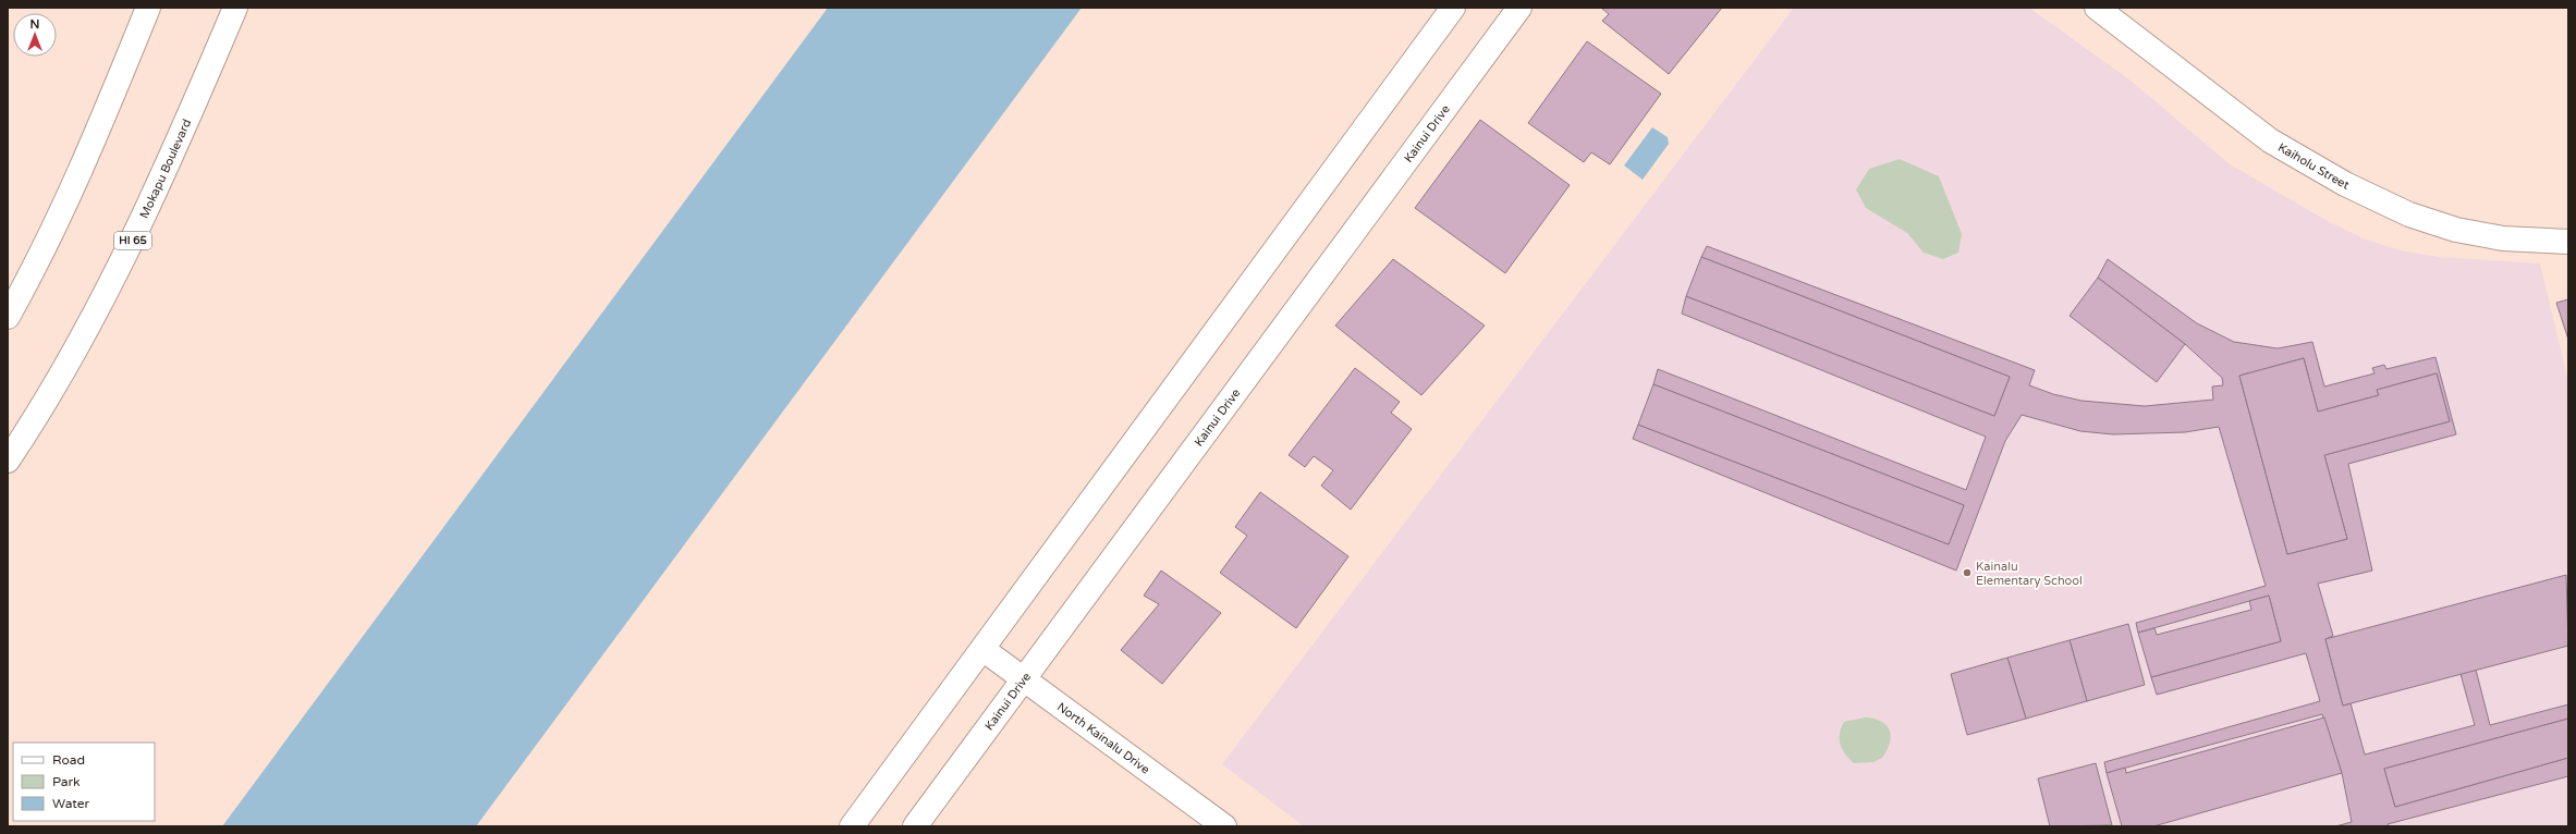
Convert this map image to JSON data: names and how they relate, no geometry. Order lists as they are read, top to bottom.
{
  "streets": {
    "street": [
      "Kainui Drive",
      "Kaiholu Street",
      "Mokapu Boulevard",
      "HI 65",
      "North Kainalu Drive"
    ]
  },
  "crossings": [
    ["Kainui Drive", "North Kainalu Drive"]
  ],
  "places": ["Kainalu Elementary School"],
  "legend": ["Road", "Park", "Water"],
  "north": "top"
}
